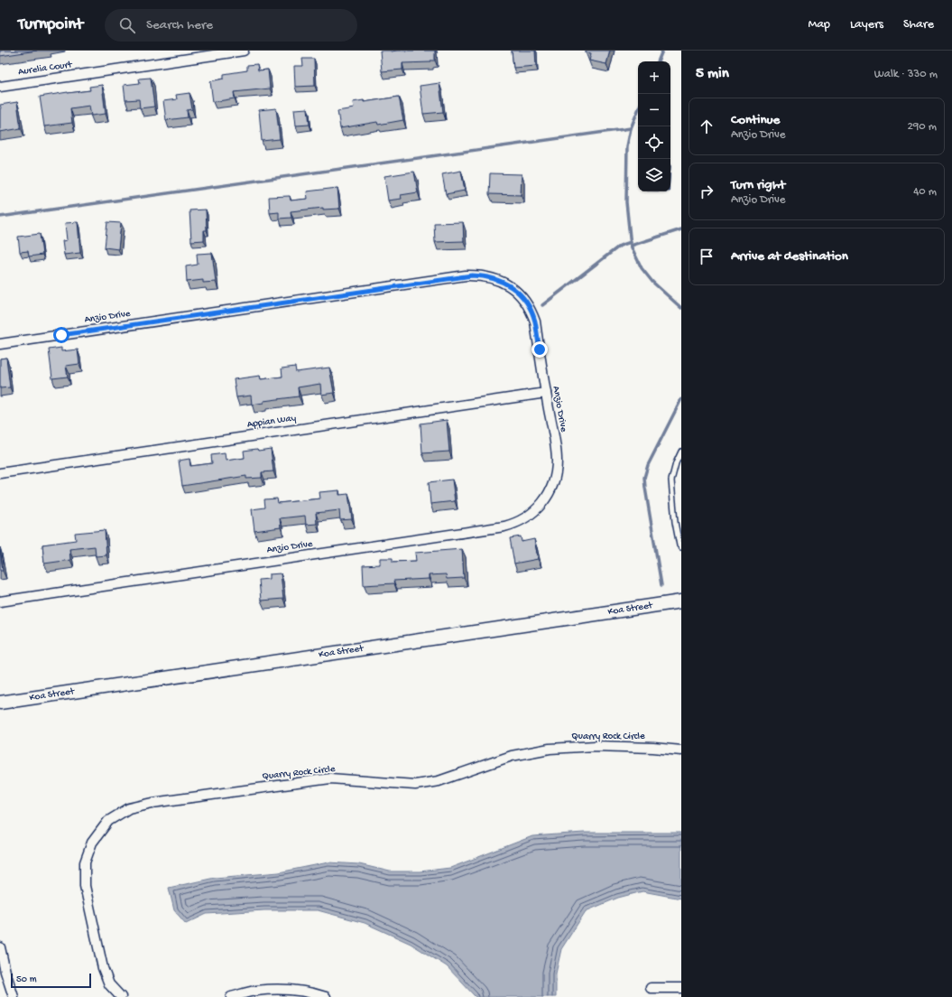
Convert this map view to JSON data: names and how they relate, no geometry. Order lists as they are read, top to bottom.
{
  "streets": {
    "main road": ["Koa Street"],
    "street": [
      "Aurelia Court",
      "Anzio Drive",
      "Appian Way",
      "Quarry Rock Circle"
    ]
  },
  "crossings": [
    ["Anzio Drive", "Appian Way"]
  ],
  "scale_bar": "50 m",
  "page": {
    "header": "Turnpoint",
    "search": "Search here",
    "nav": ["Map", "Layers", "Share"],
    "heading": ["5 min", "Walk · 330 m"],
    "map_buttons": ["+", "−"],
    "list": [
      ["Continue", "Anzio Drive", "290 m"],
      ["Turn right", "Anzio Drive", "40 m"],
      "Arrive at destination"
    ],
    "scale": "50 m"
  }
}
